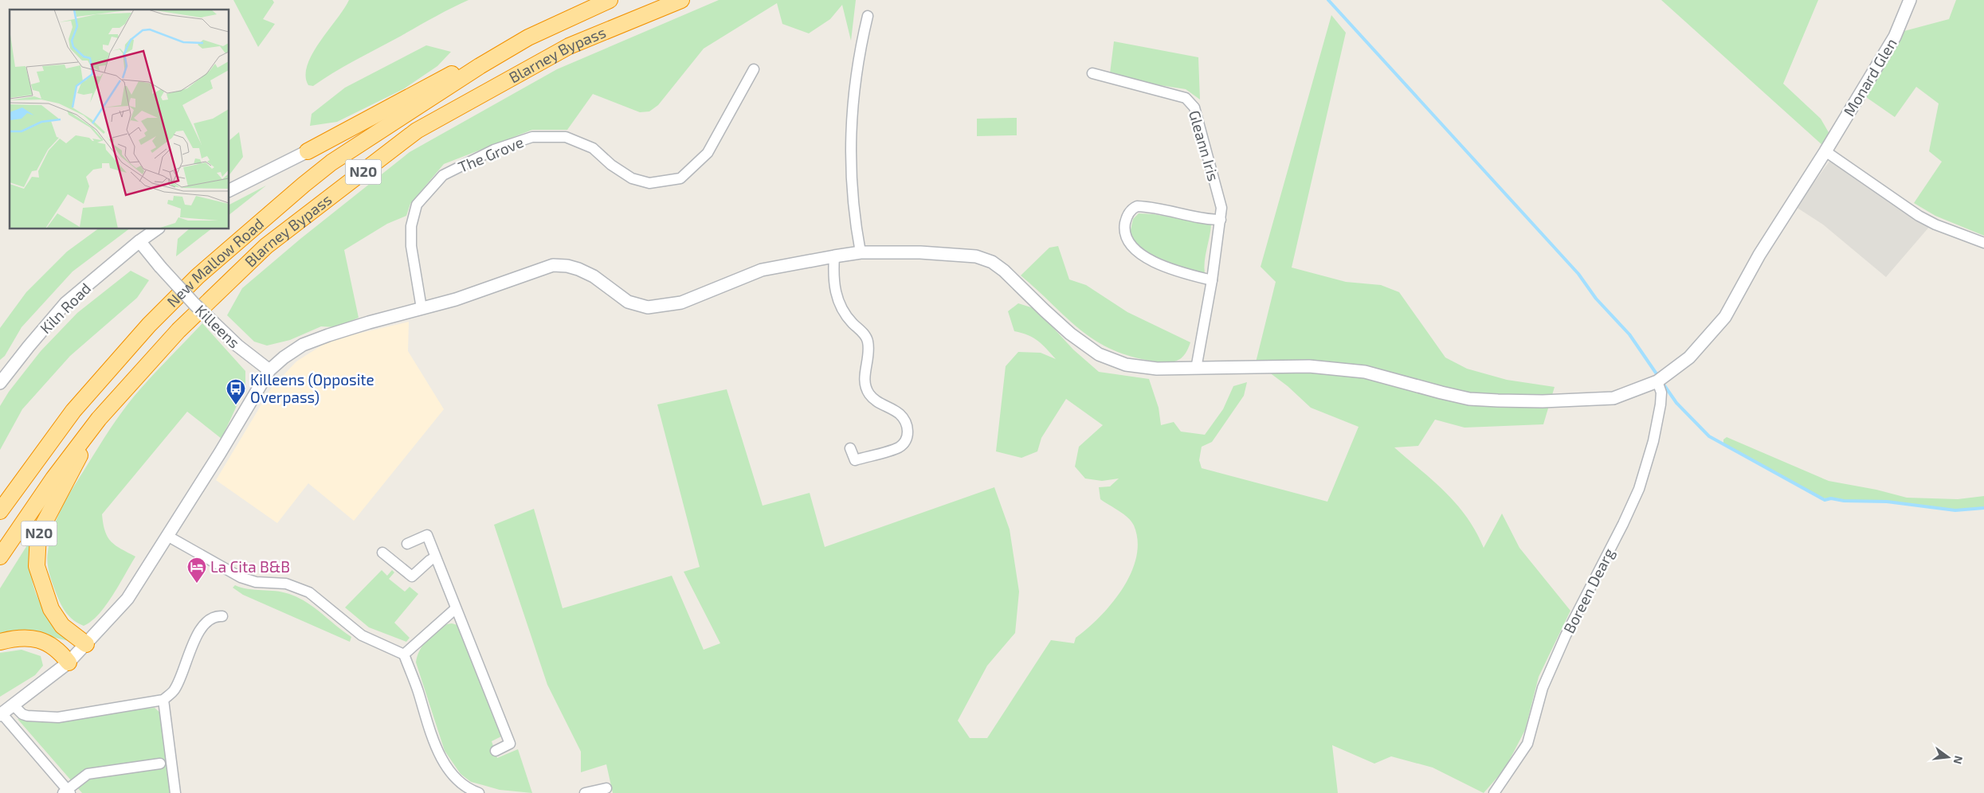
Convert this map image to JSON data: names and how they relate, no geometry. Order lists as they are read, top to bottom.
{
  "streets": {
    "highway": ["Blarney Bypass", "N20", "New Mallow Road"],
    "street": [
      "Monard Glen",
      "Gleann Iris",
      "The Grove",
      "Kiln Road",
      "Killeens",
      "Boreen Dearg"
    ]
  },
  "crossings": [
    ["Blarney Bypass", "N20"],
    ["Blarney Bypass", "New Mallow Road"],
    ["Monard Glen", "Gleann Iris"],
    ["Monard Glen", "The Grove"],
    ["Monard Glen", "Killeens"],
    ["Monard Glen", "Boreen Dearg"],
    ["N20", "New Mallow Road"],
    ["Kiln Road", "Killeens"]
  ],
  "places": {
    "bus stop": ["Killeens (Opposite Overpass)"],
    "hotel": ["La Cita B&B"]
  },
  "north": "right"
}
